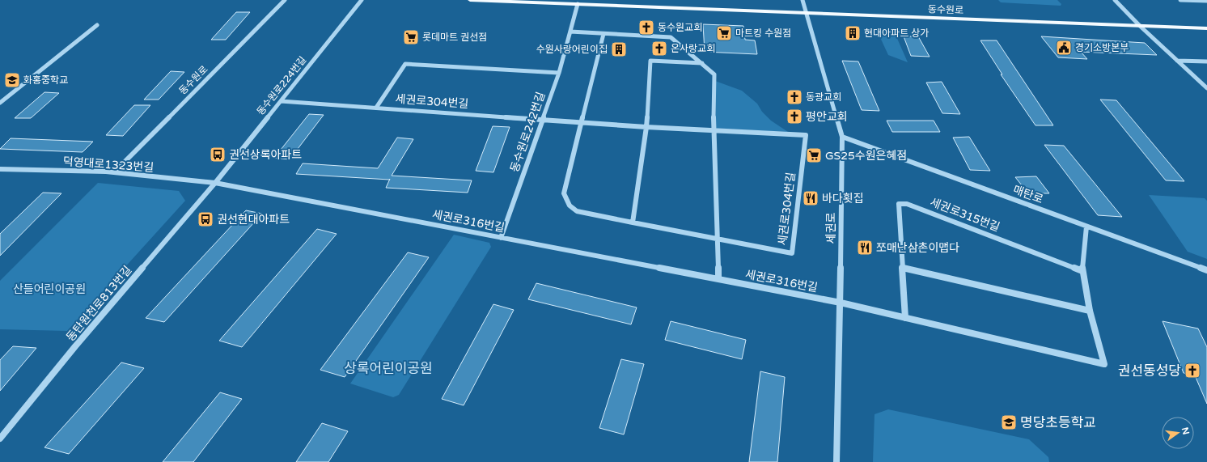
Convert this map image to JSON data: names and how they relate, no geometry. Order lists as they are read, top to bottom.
{
  "streets": {
    "main road": ["동수원로"],
    "street": [
      "동수원로224번길",
      "세권로304번길",
      "동수원로242번길",
      "덕영대로1323번길",
      "매탄로",
      "세권로315번길",
      "세권로316번길",
      "세권로",
      "동탄원천로813번길"
    ]
  },
  "crossings": [
    ["동수원로", "동수원로242번길"],
    ["동수원로", "덕영대로1323번길"],
    ["동수원로", "세권로"],
    ["동수원로224번길", "세권로304번길"],
    ["동수원로224번길", "덕영대로1323번길"],
    ["동수원로224번길", "세권로316번길"],
    ["동수원로224번길", "동탄원천로813번길"],
    ["세권로304번길", "동수원로242번길"],
    ["동수원로242번길", "세권로316번길"],
    ["덕영대로1323번길", "세권로316번길"],
    ["덕영대로1323번길", "동탄원천로813번길"],
    ["매탄로", "세권로"],
    ["세권로316번길", "세권로"],
    ["세권로316번길", "동탄원천로813번길"]
  ],
  "parks": ["산들어린이공원", "상록어린이공원"],
  "places": {
    "church": [
      "동수원교회",
      "온사랑교회",
      "동광교회",
      "평안교회",
      "권선동성당"
    ],
    "supermarket": ["마트킹 수원점", "롯데마트 권선점", "GS25수원은혜점"],
    "building": ["현대아파트 상가", "수원사랑어린이집"],
    "public building": ["경기소방본부"],
    "school or university": ["화홍중학교", "명당초등학교"],
    "bus stop": ["권선상록아파트", "권선현대아파트"],
    "restaurant": ["바다횟집", "쪼매난삼촌이맵다"]
  },
  "north": "right"
}
